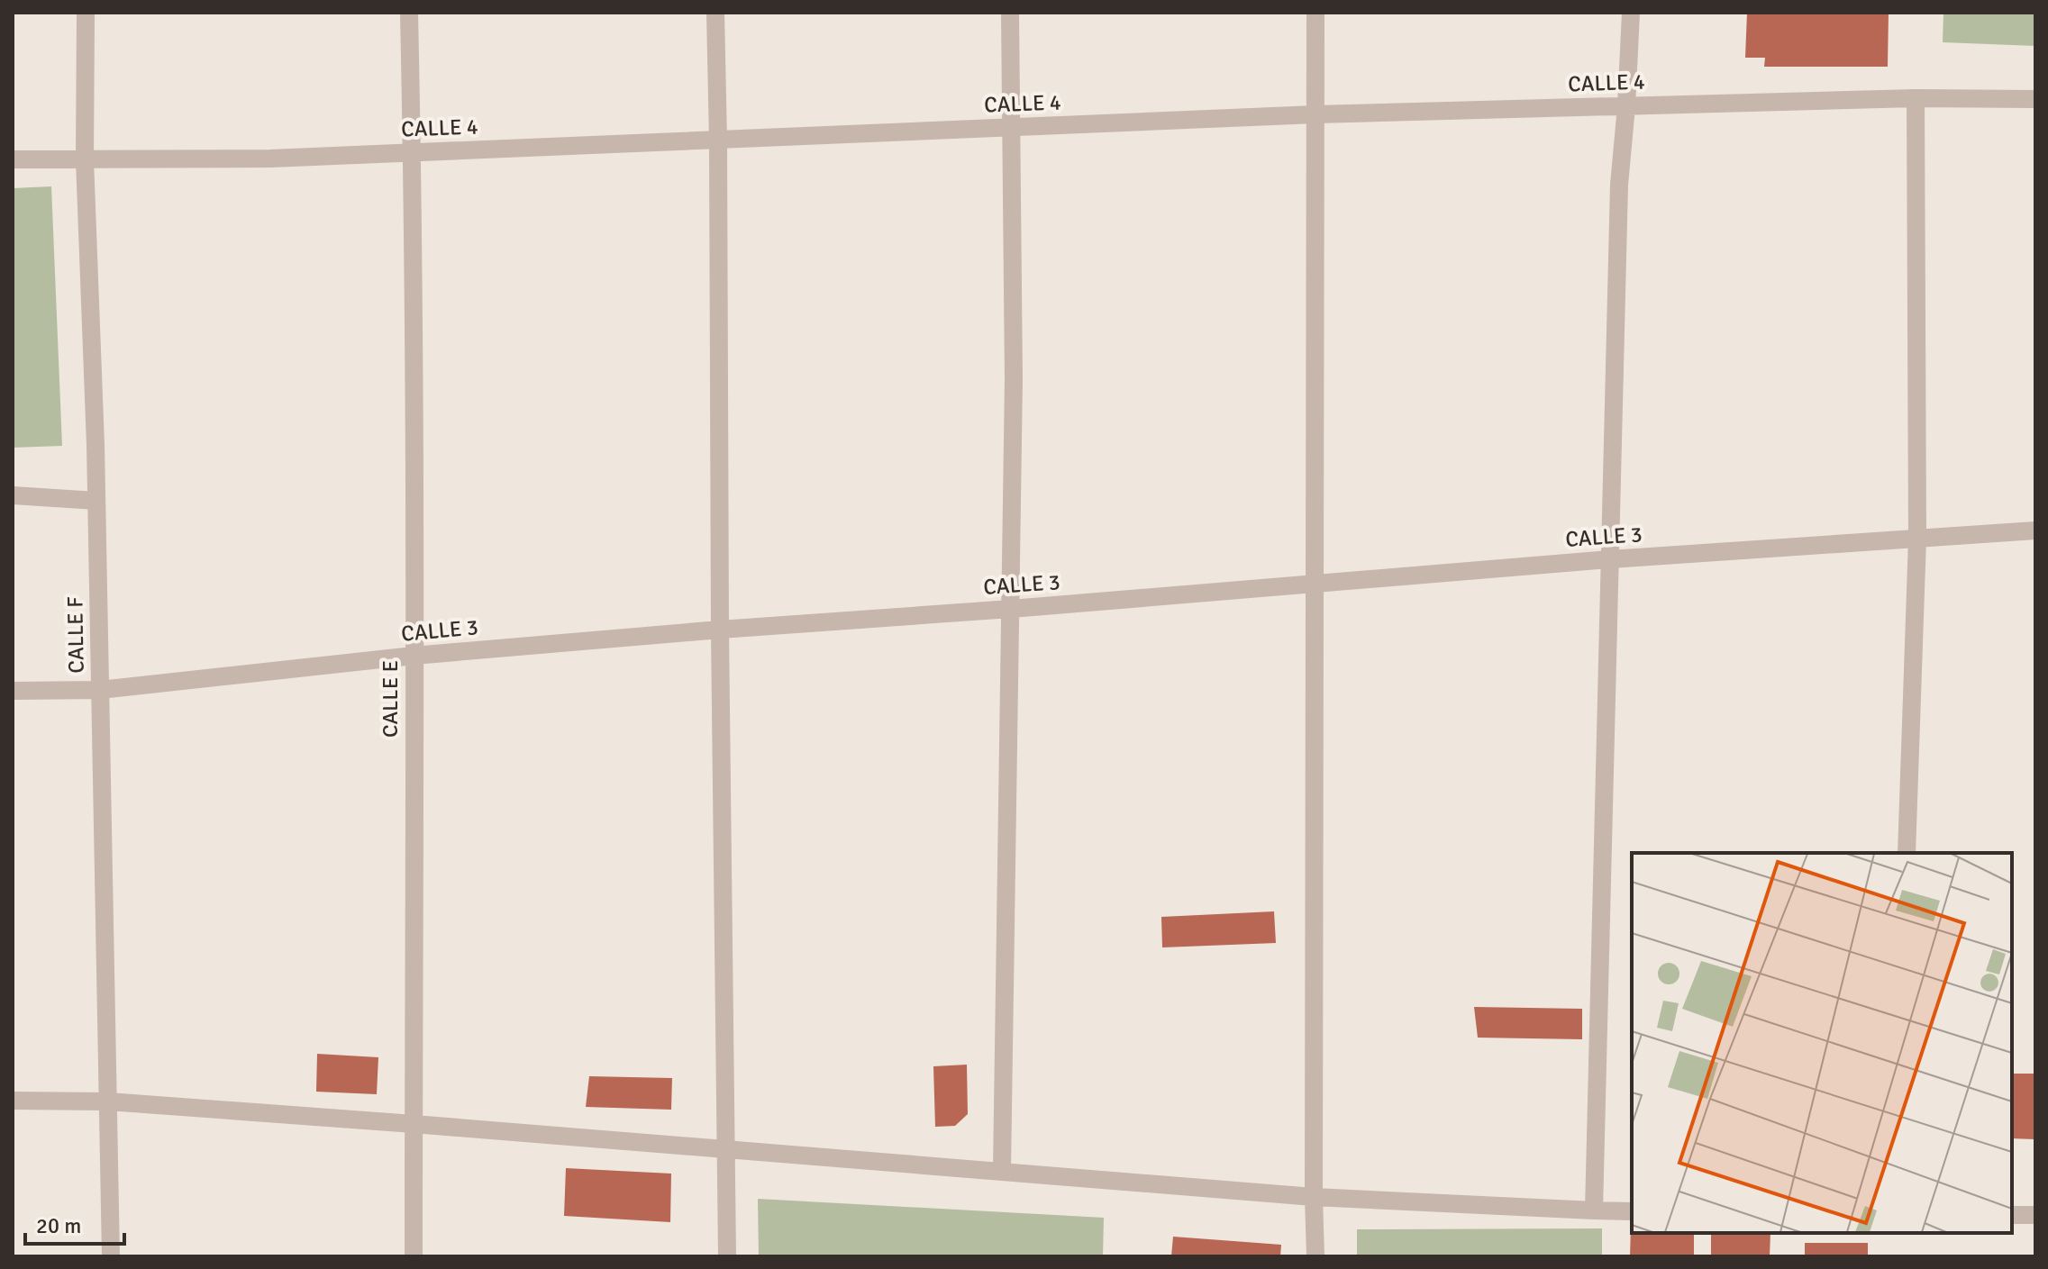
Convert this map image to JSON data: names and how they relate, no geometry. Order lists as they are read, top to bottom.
{
  "streets": {
    "street": [
      "CALLE 4",
      "CALLE 3",
      "CALLE F",
      "CALLE E"
    ]
  },
  "crossings": [
    ["CALLE 4", "CALLE F"],
    ["CALLE 4", "CALLE E"],
    ["CALLE 3", "CALLE F"],
    ["CALLE 3", "CALLE E"]
  ],
  "scale_bar": "20 m"
}
